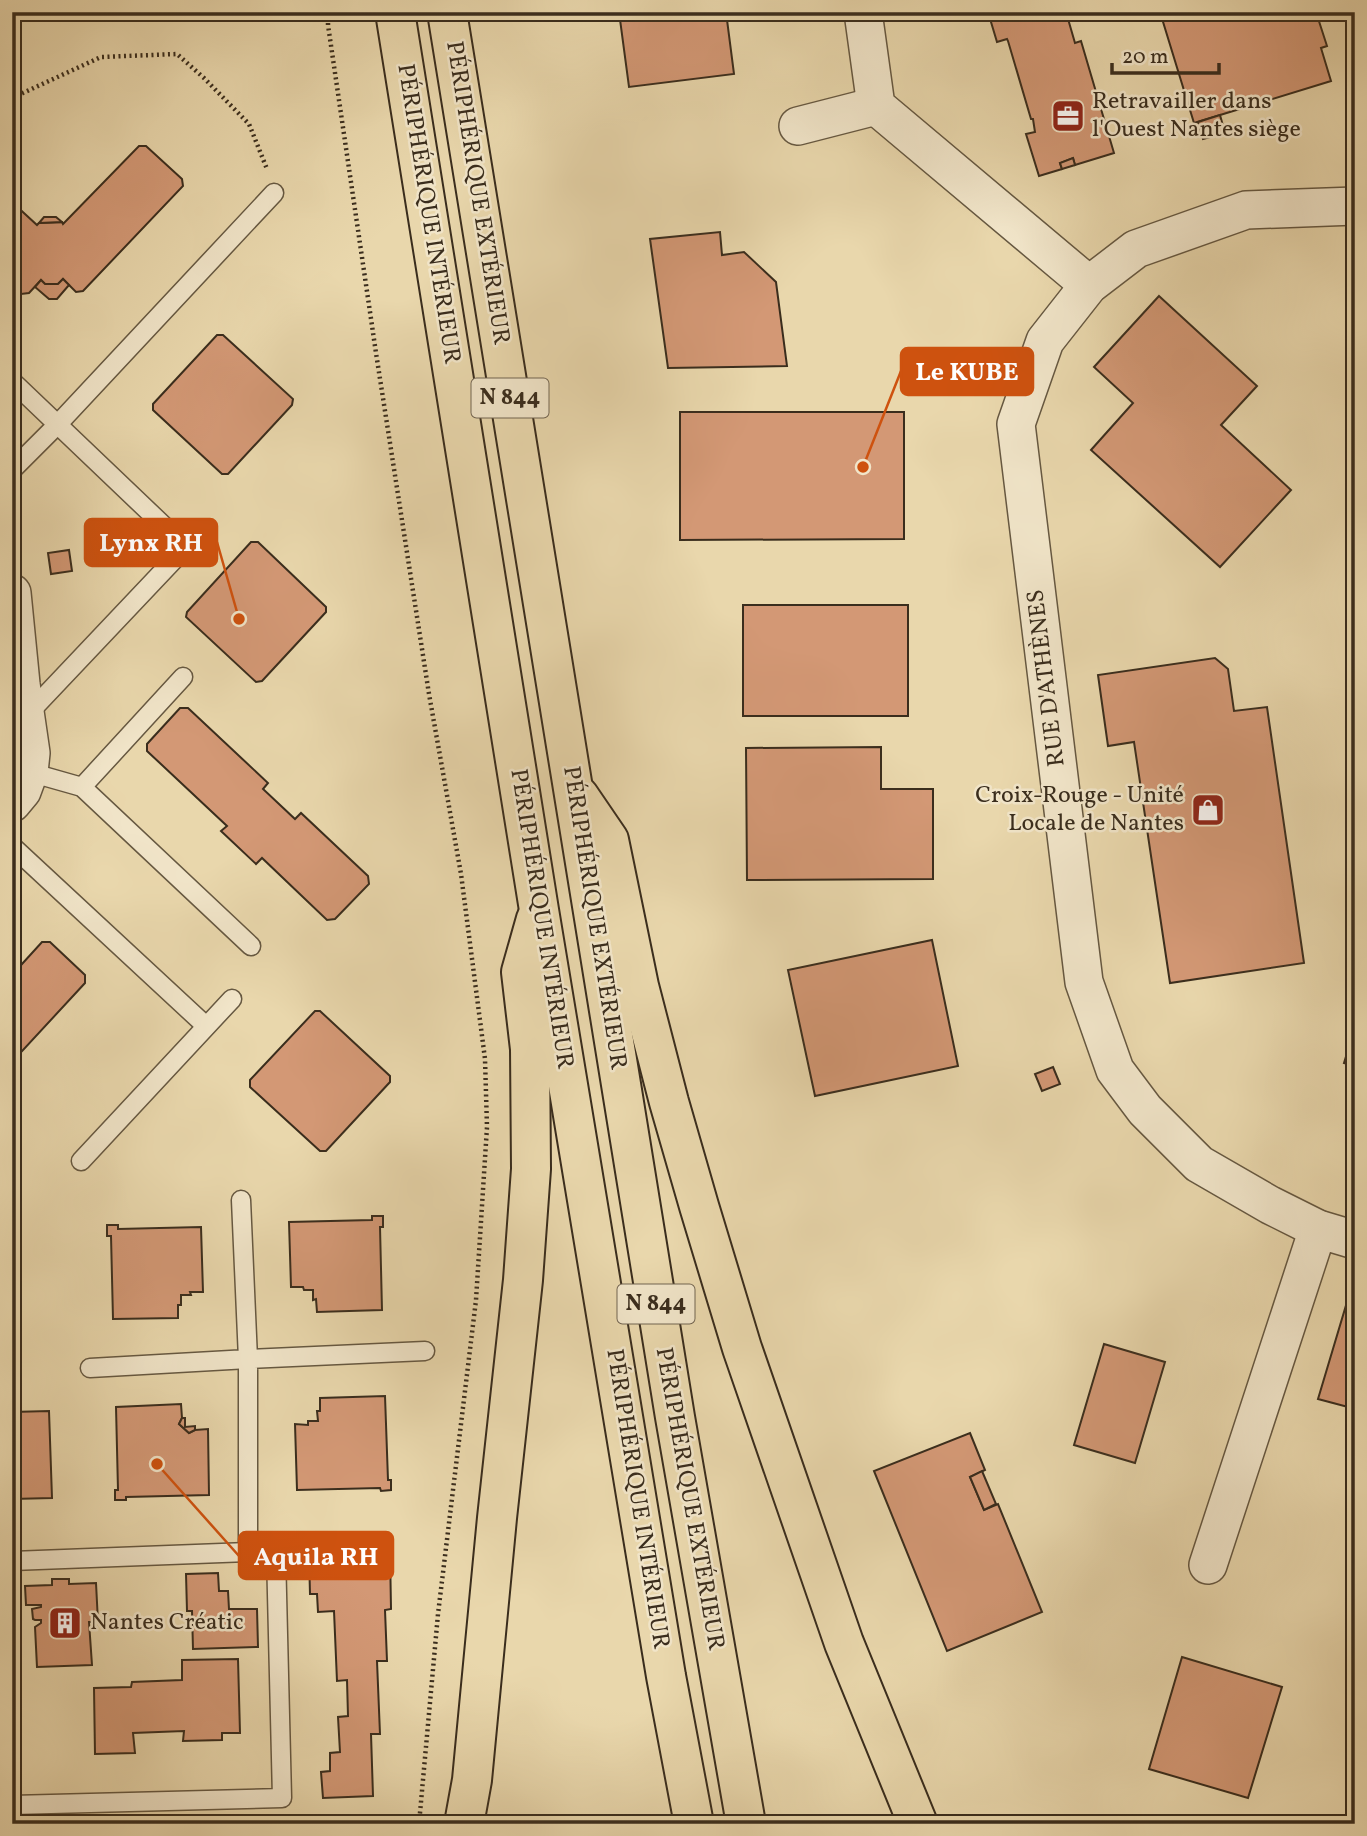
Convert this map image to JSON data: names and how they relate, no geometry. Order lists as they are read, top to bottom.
{
  "streets": {
    "highway": ["PÉRIPHÉRIQUE EXTÉRIEUR", "PÉRIPHÉRIQUE INTÉRIEUR", "N 844"],
    "street": ["RUE D'ATHÈNES"]
  },
  "places": {
    "office": ["Retravailler dans l'Ouest Nantes siège"],
    "other": ["Le KUBE", "Lynx RH", "Aquila RH"],
    "shop": ["Croix-Rouge - Unité Locale de Nantes"],
    "building": ["Nantes Créatic"]
  },
  "scale_bar": "20 m"
}
